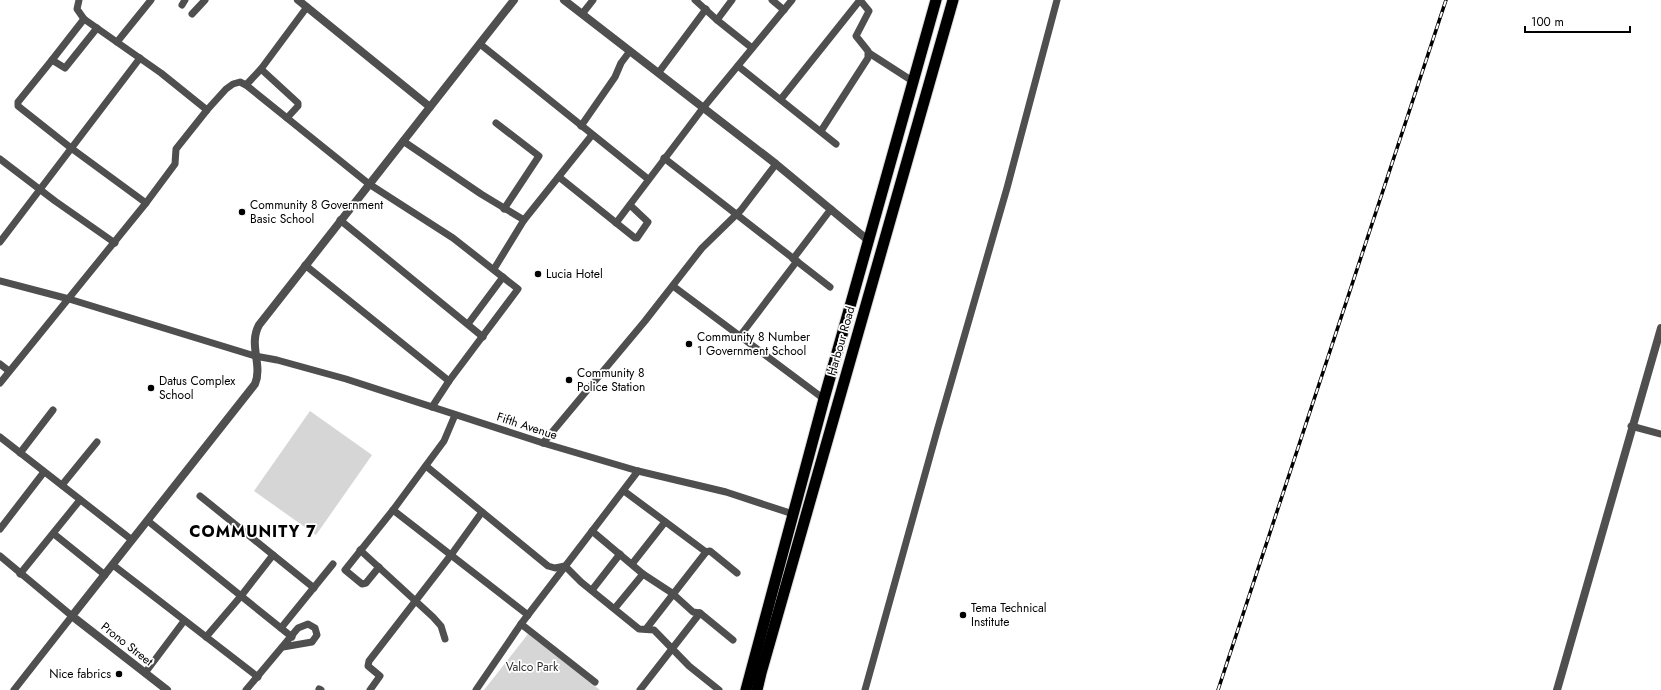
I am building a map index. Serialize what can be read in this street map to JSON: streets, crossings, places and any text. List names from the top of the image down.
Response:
{
  "streets": {
    "highway": ["Harbour Road"],
    "street": ["Fifth Avenue", "Prono Street"]
  },
  "crossings": [
    ["Harbour Road", "Fifth Avenue"]
  ],
  "districts": ["COMMUNITY 7"],
  "parks": ["Valco Park"],
  "places": [
    "Community 8 Government Basic School",
    "Lucia Hotel",
    "Community 8 Number 1 Government School",
    "Community 8 Police Station",
    "Datus Complex School",
    "Tema Technical Institute",
    "Nice fabrics"
  ],
  "scale_bar": "100 m"
}
